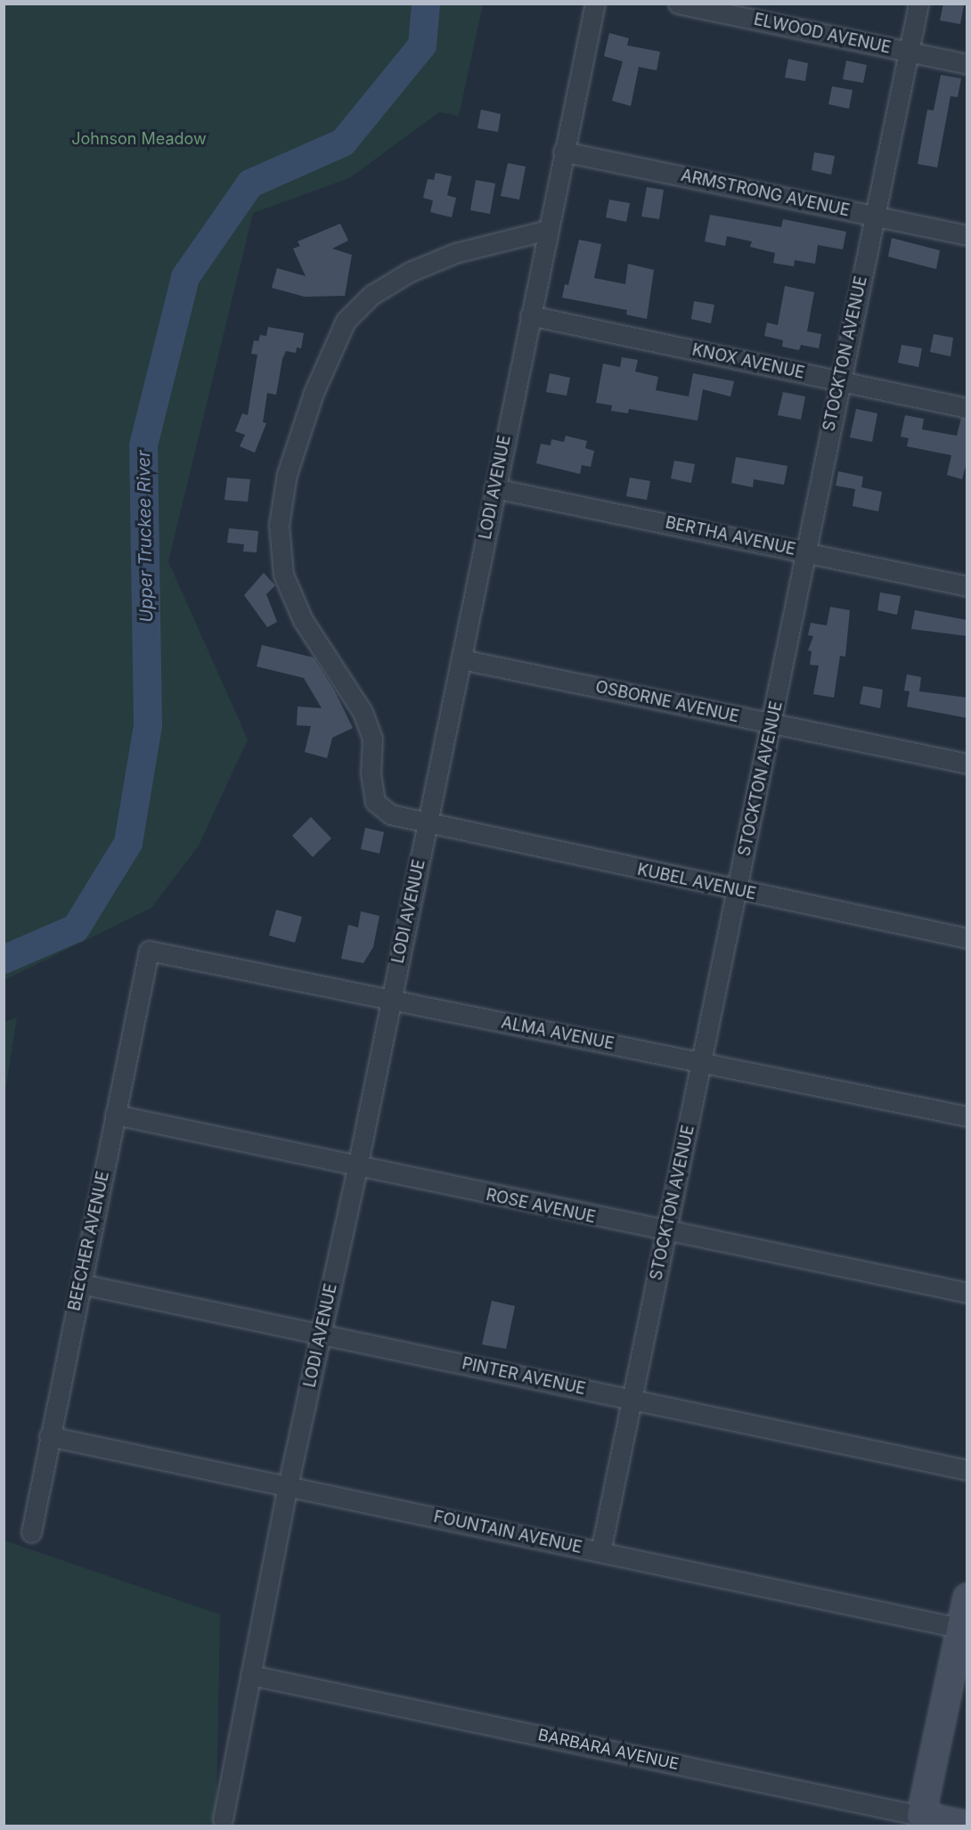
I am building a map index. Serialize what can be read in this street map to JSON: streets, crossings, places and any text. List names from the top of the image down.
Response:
{
  "streets": {
    "street": [
      "ELWOOD AVENUE",
      "ARMSTRONG AVENUE",
      "STOCKTON AVENUE",
      "KNOX AVENUE",
      "LODI AVENUE",
      "BERTHA AVENUE",
      "OSBORNE AVENUE",
      "KUBEL AVENUE",
      "ALMA AVENUE",
      "ROSE AVENUE",
      "BEECHER AVENUE",
      "PINTER AVENUE",
      "FOUNTAIN AVENUE",
      "BARBARA AVENUE"
    ]
  },
  "crossings": [
    ["ELWOOD AVENUE", "STOCKTON AVENUE"],
    ["ARMSTRONG AVENUE", "STOCKTON AVENUE"],
    ["ARMSTRONG AVENUE", "LODI AVENUE"],
    ["STOCKTON AVENUE", "KNOX AVENUE"],
    ["STOCKTON AVENUE", "BERTHA AVENUE"],
    ["STOCKTON AVENUE", "OSBORNE AVENUE"],
    ["STOCKTON AVENUE", "KUBEL AVENUE"],
    ["STOCKTON AVENUE", "ALMA AVENUE"],
    ["STOCKTON AVENUE", "ROSE AVENUE"],
    ["STOCKTON AVENUE", "PINTER AVENUE"],
    ["STOCKTON AVENUE", "FOUNTAIN AVENUE"],
    ["KNOX AVENUE", "LODI AVENUE"],
    ["LODI AVENUE", "BERTHA AVENUE"],
    ["LODI AVENUE", "OSBORNE AVENUE"],
    ["LODI AVENUE", "KUBEL AVENUE"],
    ["LODI AVENUE", "ALMA AVENUE"],
    ["LODI AVENUE", "ROSE AVENUE"],
    ["LODI AVENUE", "PINTER AVENUE"],
    ["LODI AVENUE", "FOUNTAIN AVENUE"],
    ["LODI AVENUE", "BARBARA AVENUE"],
    ["ALMA AVENUE", "BEECHER AVENUE"],
    ["ROSE AVENUE", "BEECHER AVENUE"],
    ["BEECHER AVENUE", "PINTER AVENUE"],
    ["BEECHER AVENUE", "FOUNTAIN AVENUE"]
  ],
  "water": ["Upper Truckee River"],
  "parks": ["Johnson Meadow"]
}
